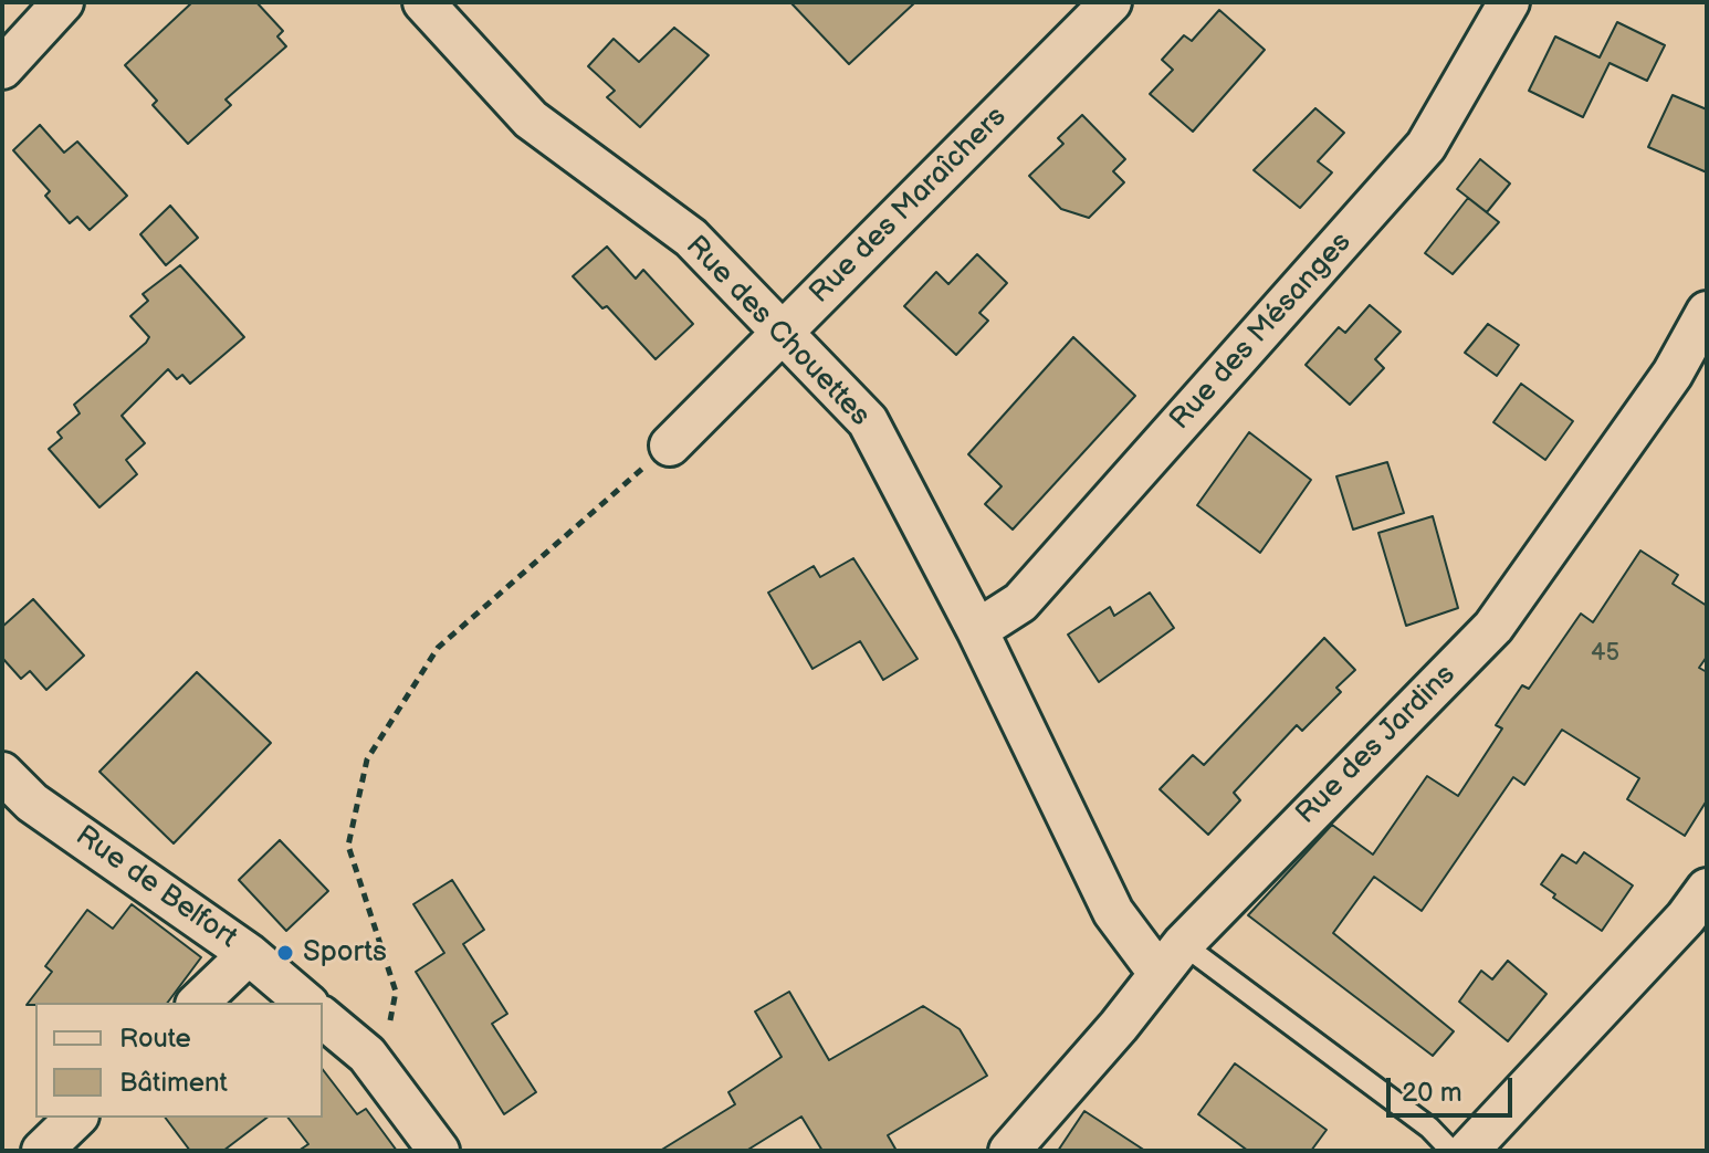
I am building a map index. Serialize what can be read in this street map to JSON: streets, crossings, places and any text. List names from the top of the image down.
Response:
{
  "streets": {
    "street": [
      "Rue des Maraîchers",
      "Rue des Chouettes",
      "Rue des Mésanges",
      "Rue des Jardins",
      "Rue de Belfort"
    ]
  },
  "crossings": [
    ["Rue des Maraîchers", "Rue des Chouettes"],
    ["Rue des Chouettes", "Rue des Mésanges"],
    ["Rue des Chouettes", "Rue des Jardins"]
  ],
  "places": ["Sports"],
  "house_numbers": ["45"],
  "legend": ["Route", "Bâtiment"],
  "scale_bar": "20 m"
}
